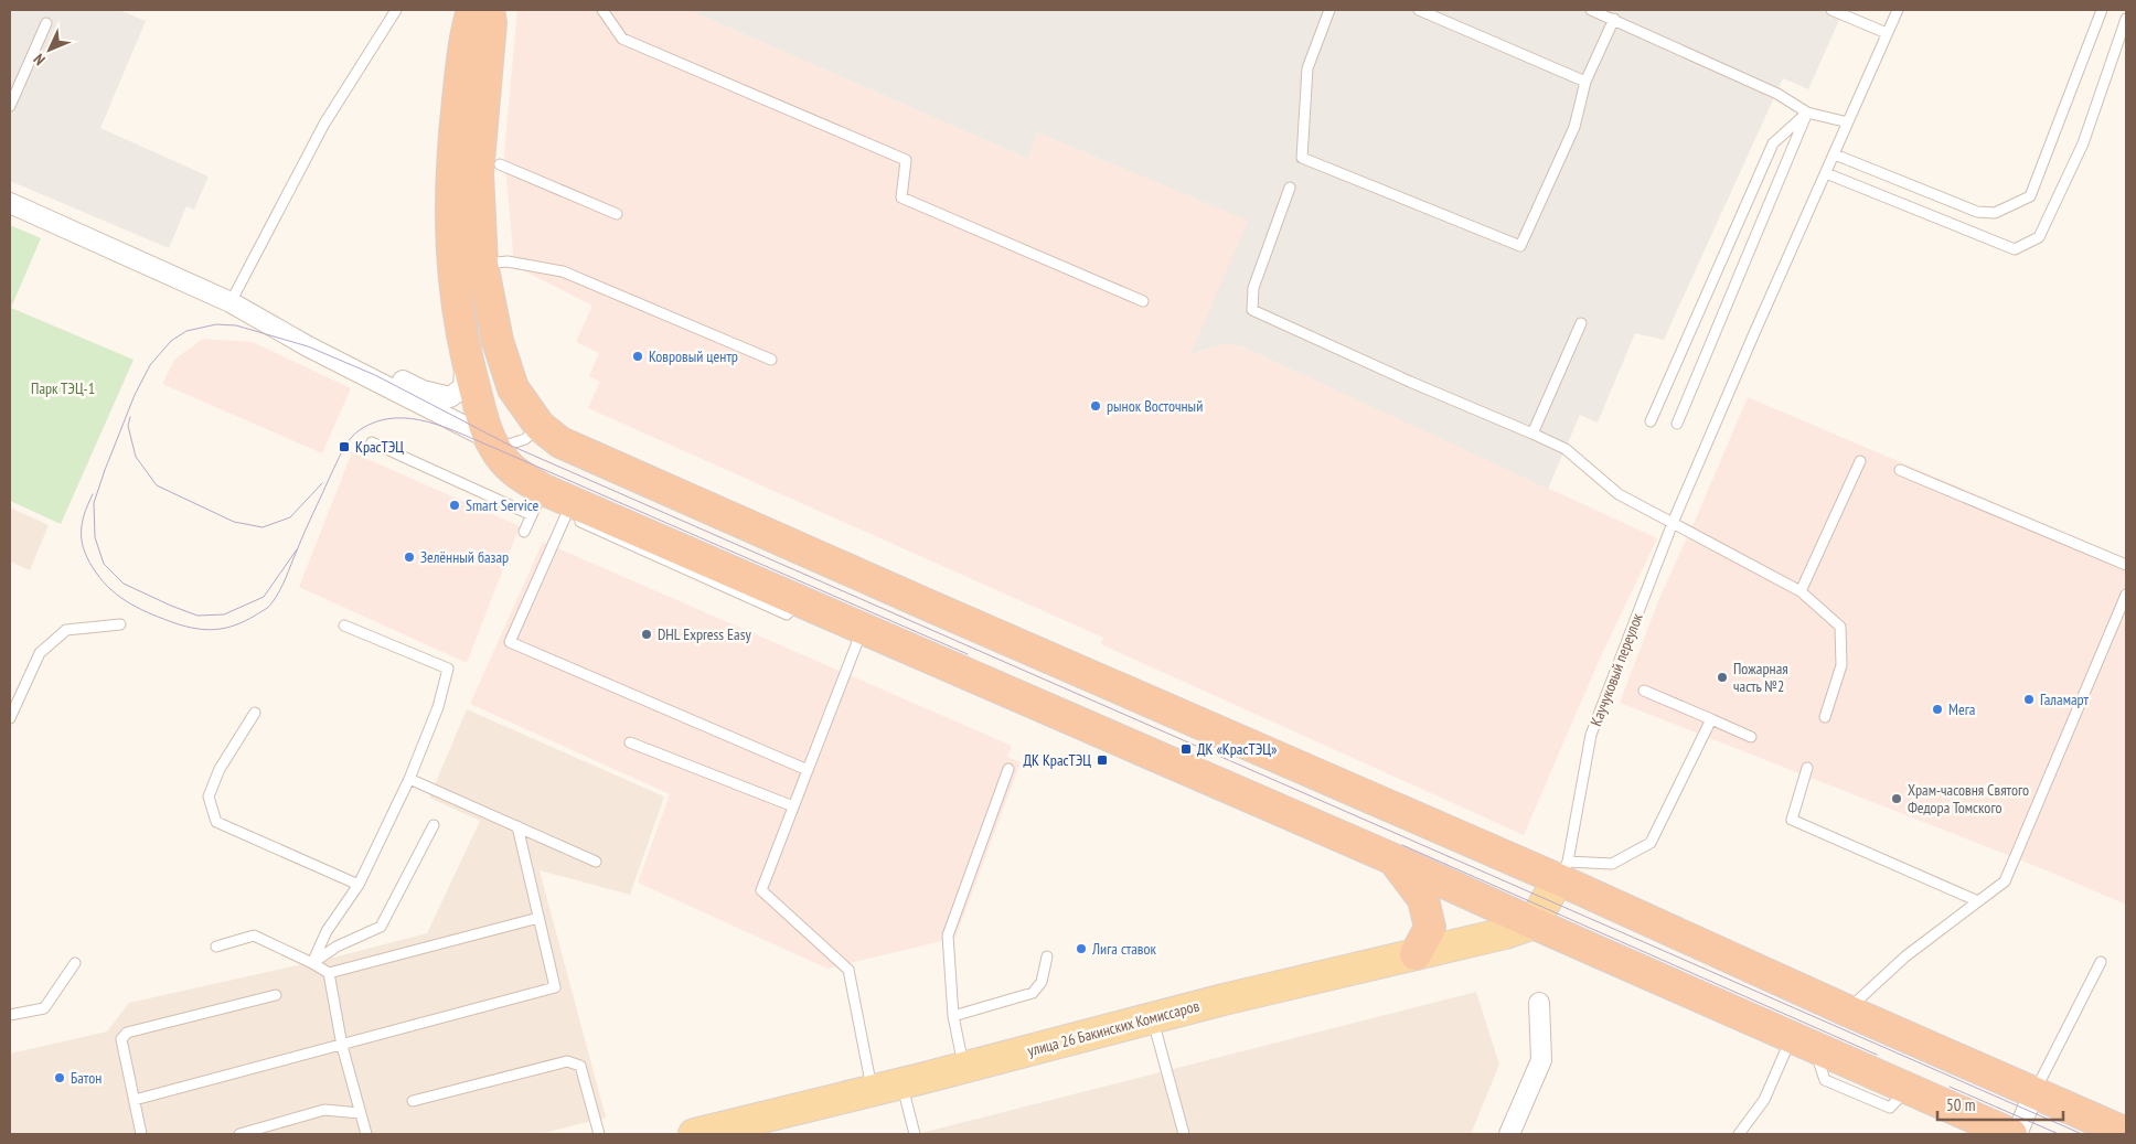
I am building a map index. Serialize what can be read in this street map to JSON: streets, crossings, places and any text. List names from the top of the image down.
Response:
{
  "streets": {
    "main road": ["улица 26 Бакинских Комиссаров"],
    "lane": ["Каучуковый переулок"]
  },
  "parks": ["Парк ТЭЦ-1"],
  "places": {
    "other": [
      "Ковровый центр",
      "рынок Восточный",
      "Smart Service",
      "Зелённый базар",
      "DHL Express Easy",
      "Пожарная часть №2",
      "Галамарт",
      "Мега",
      "Храм-часовня Святого Федора Томского",
      "Лига ставок",
      "Батон"
    ],
    "transit": ["КрасТЭЦ", "ДК «КрасТЭЦ»", "ДК КрасТЭЦ"]
  },
  "scale_bar": "50 m",
  "north": "bottom left"
}
